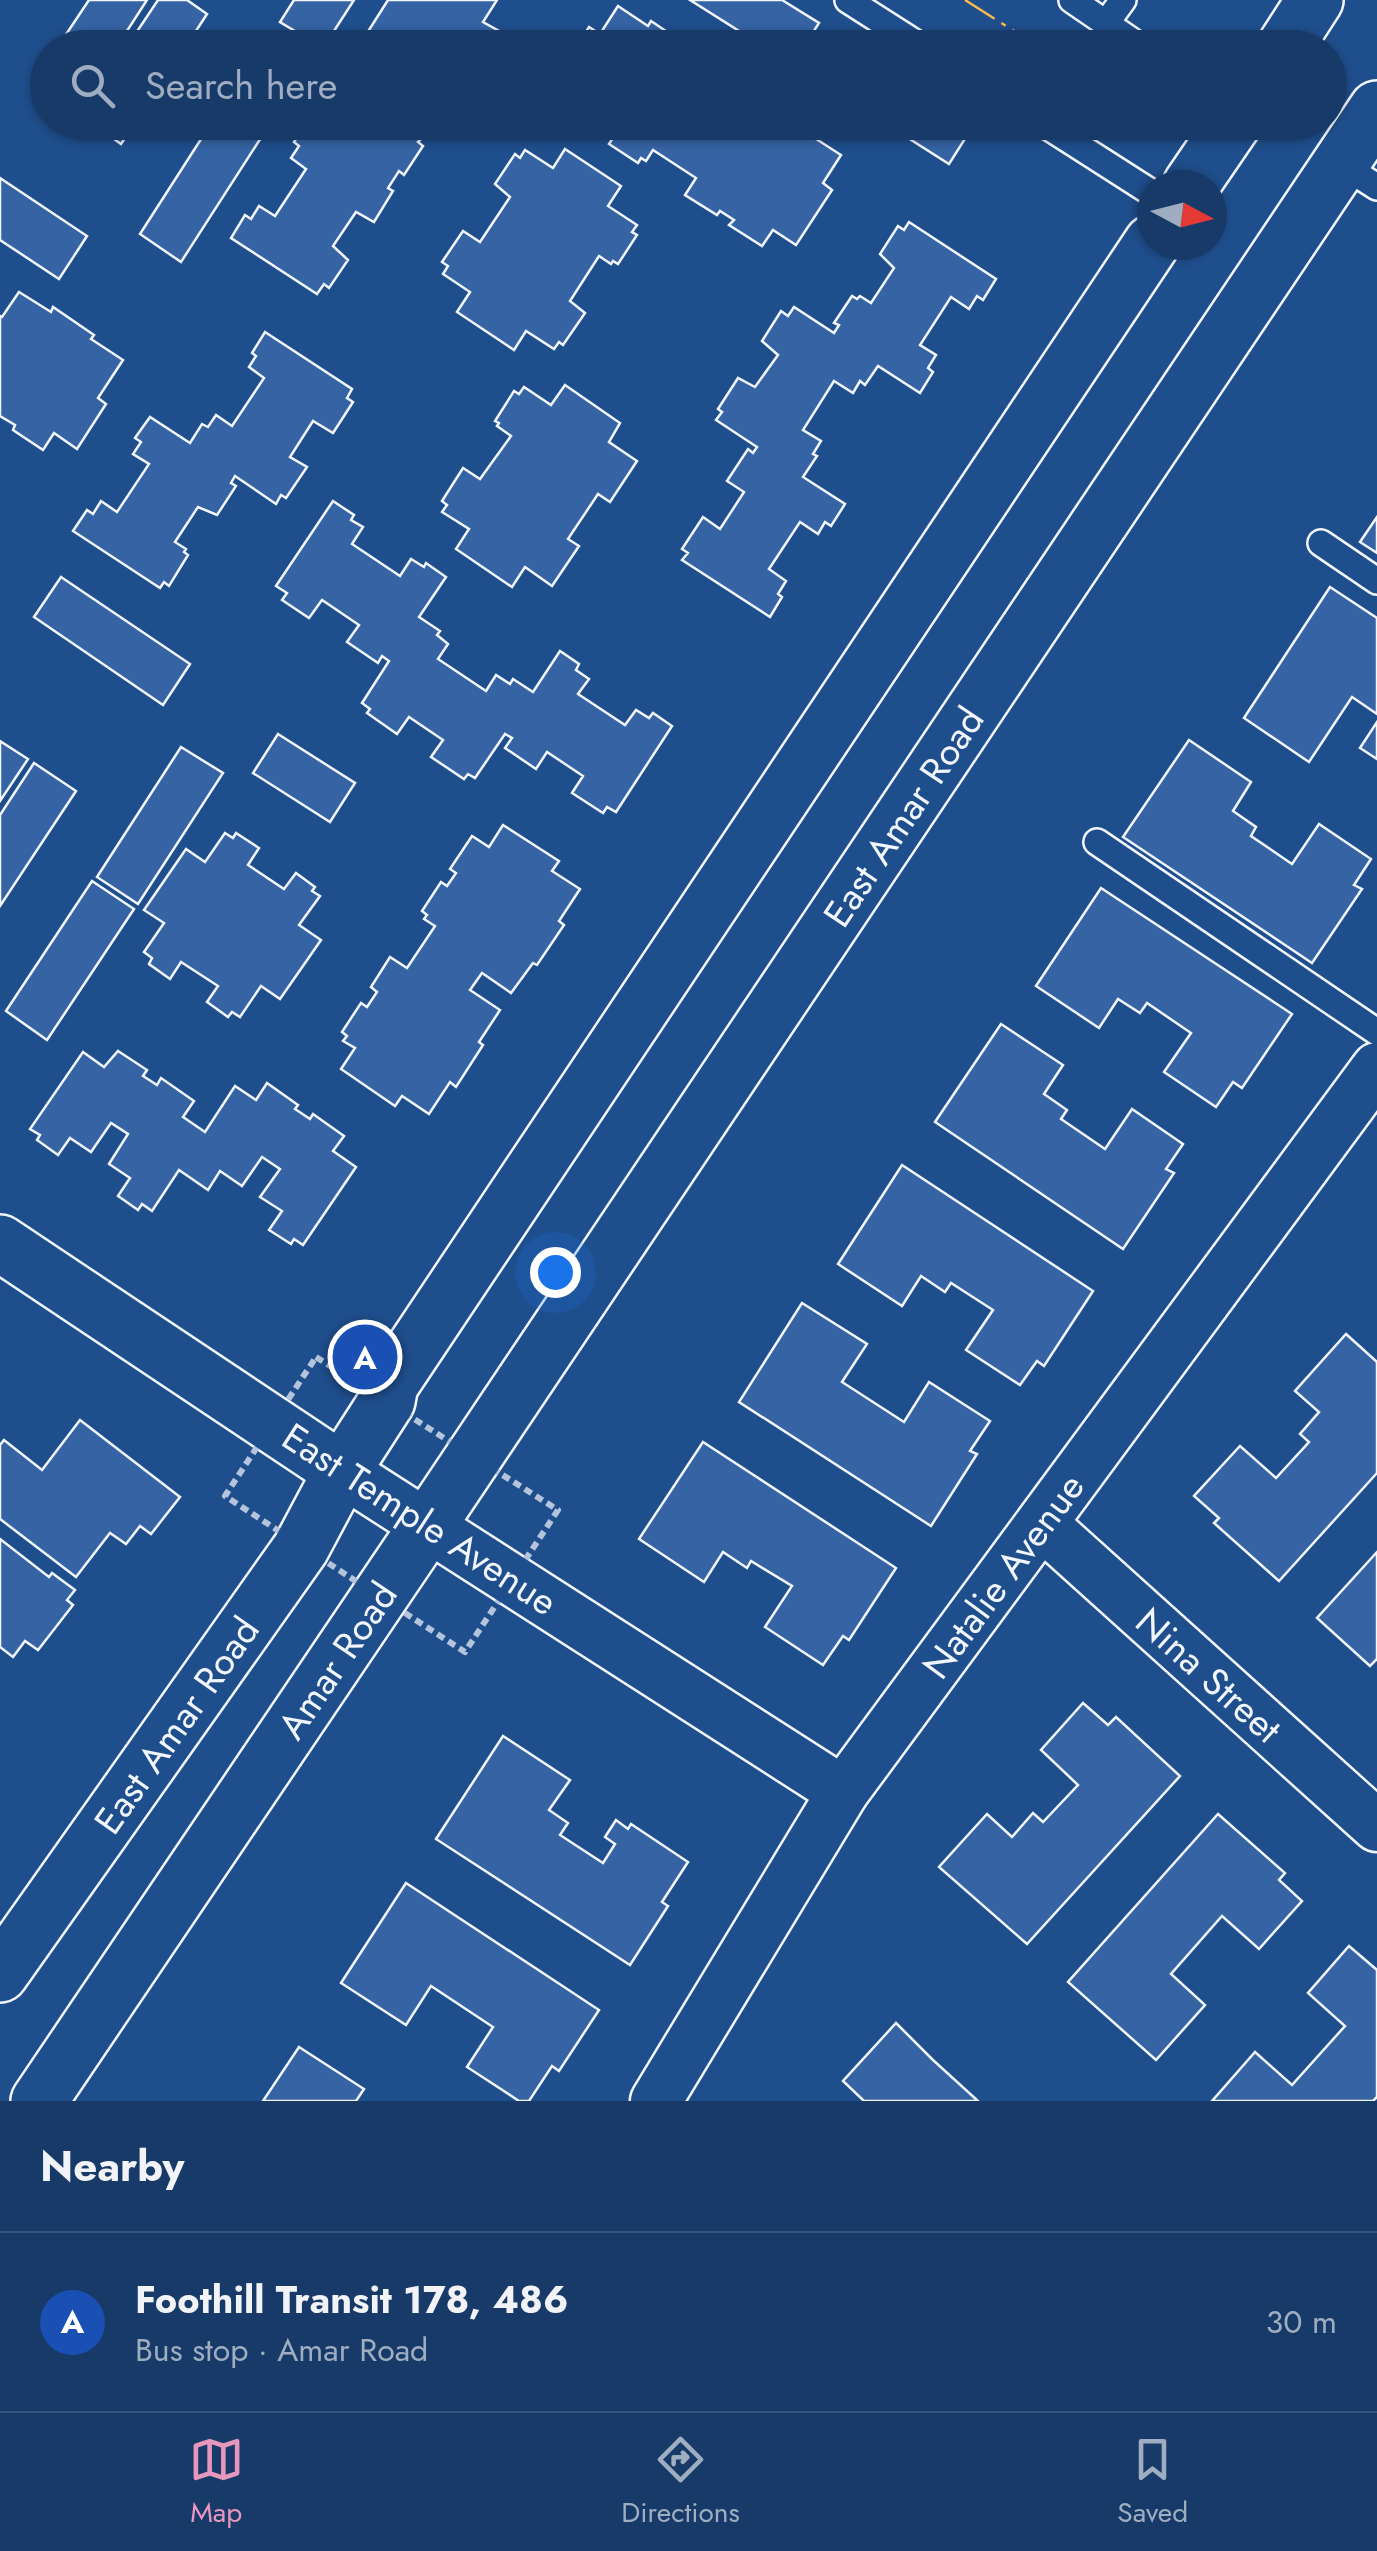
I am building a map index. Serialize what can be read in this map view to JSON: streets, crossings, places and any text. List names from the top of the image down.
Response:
{
  "streets": {
    "main road": ["East Amar Road", "East Temple Avenue", "Amar Road"],
    "street": ["Natalie Avenue", "Nina Street"]
  },
  "crossings": [
    ["East Amar Road", "East Temple Avenue"],
    ["East Amar Road", "Amar Road"],
    ["East Temple Avenue", "Natalie Avenue"],
    ["East Temple Avenue", "Amar Road"],
    ["Natalie Avenue", "Nina Street"]
  ],
  "north": "right",
  "page": {
    "search": "Search here",
    "pins": "A",
    "heading": "Nearby",
    "list": [
      {
        "mark": "A",
        "name": "Foothill Transit 178, 486",
        "note": "Bus stop · Amar Road",
        "value": "30 m"
      }
    ],
    "nav": ["Map", "Directions", "Saved"]
  }
}
